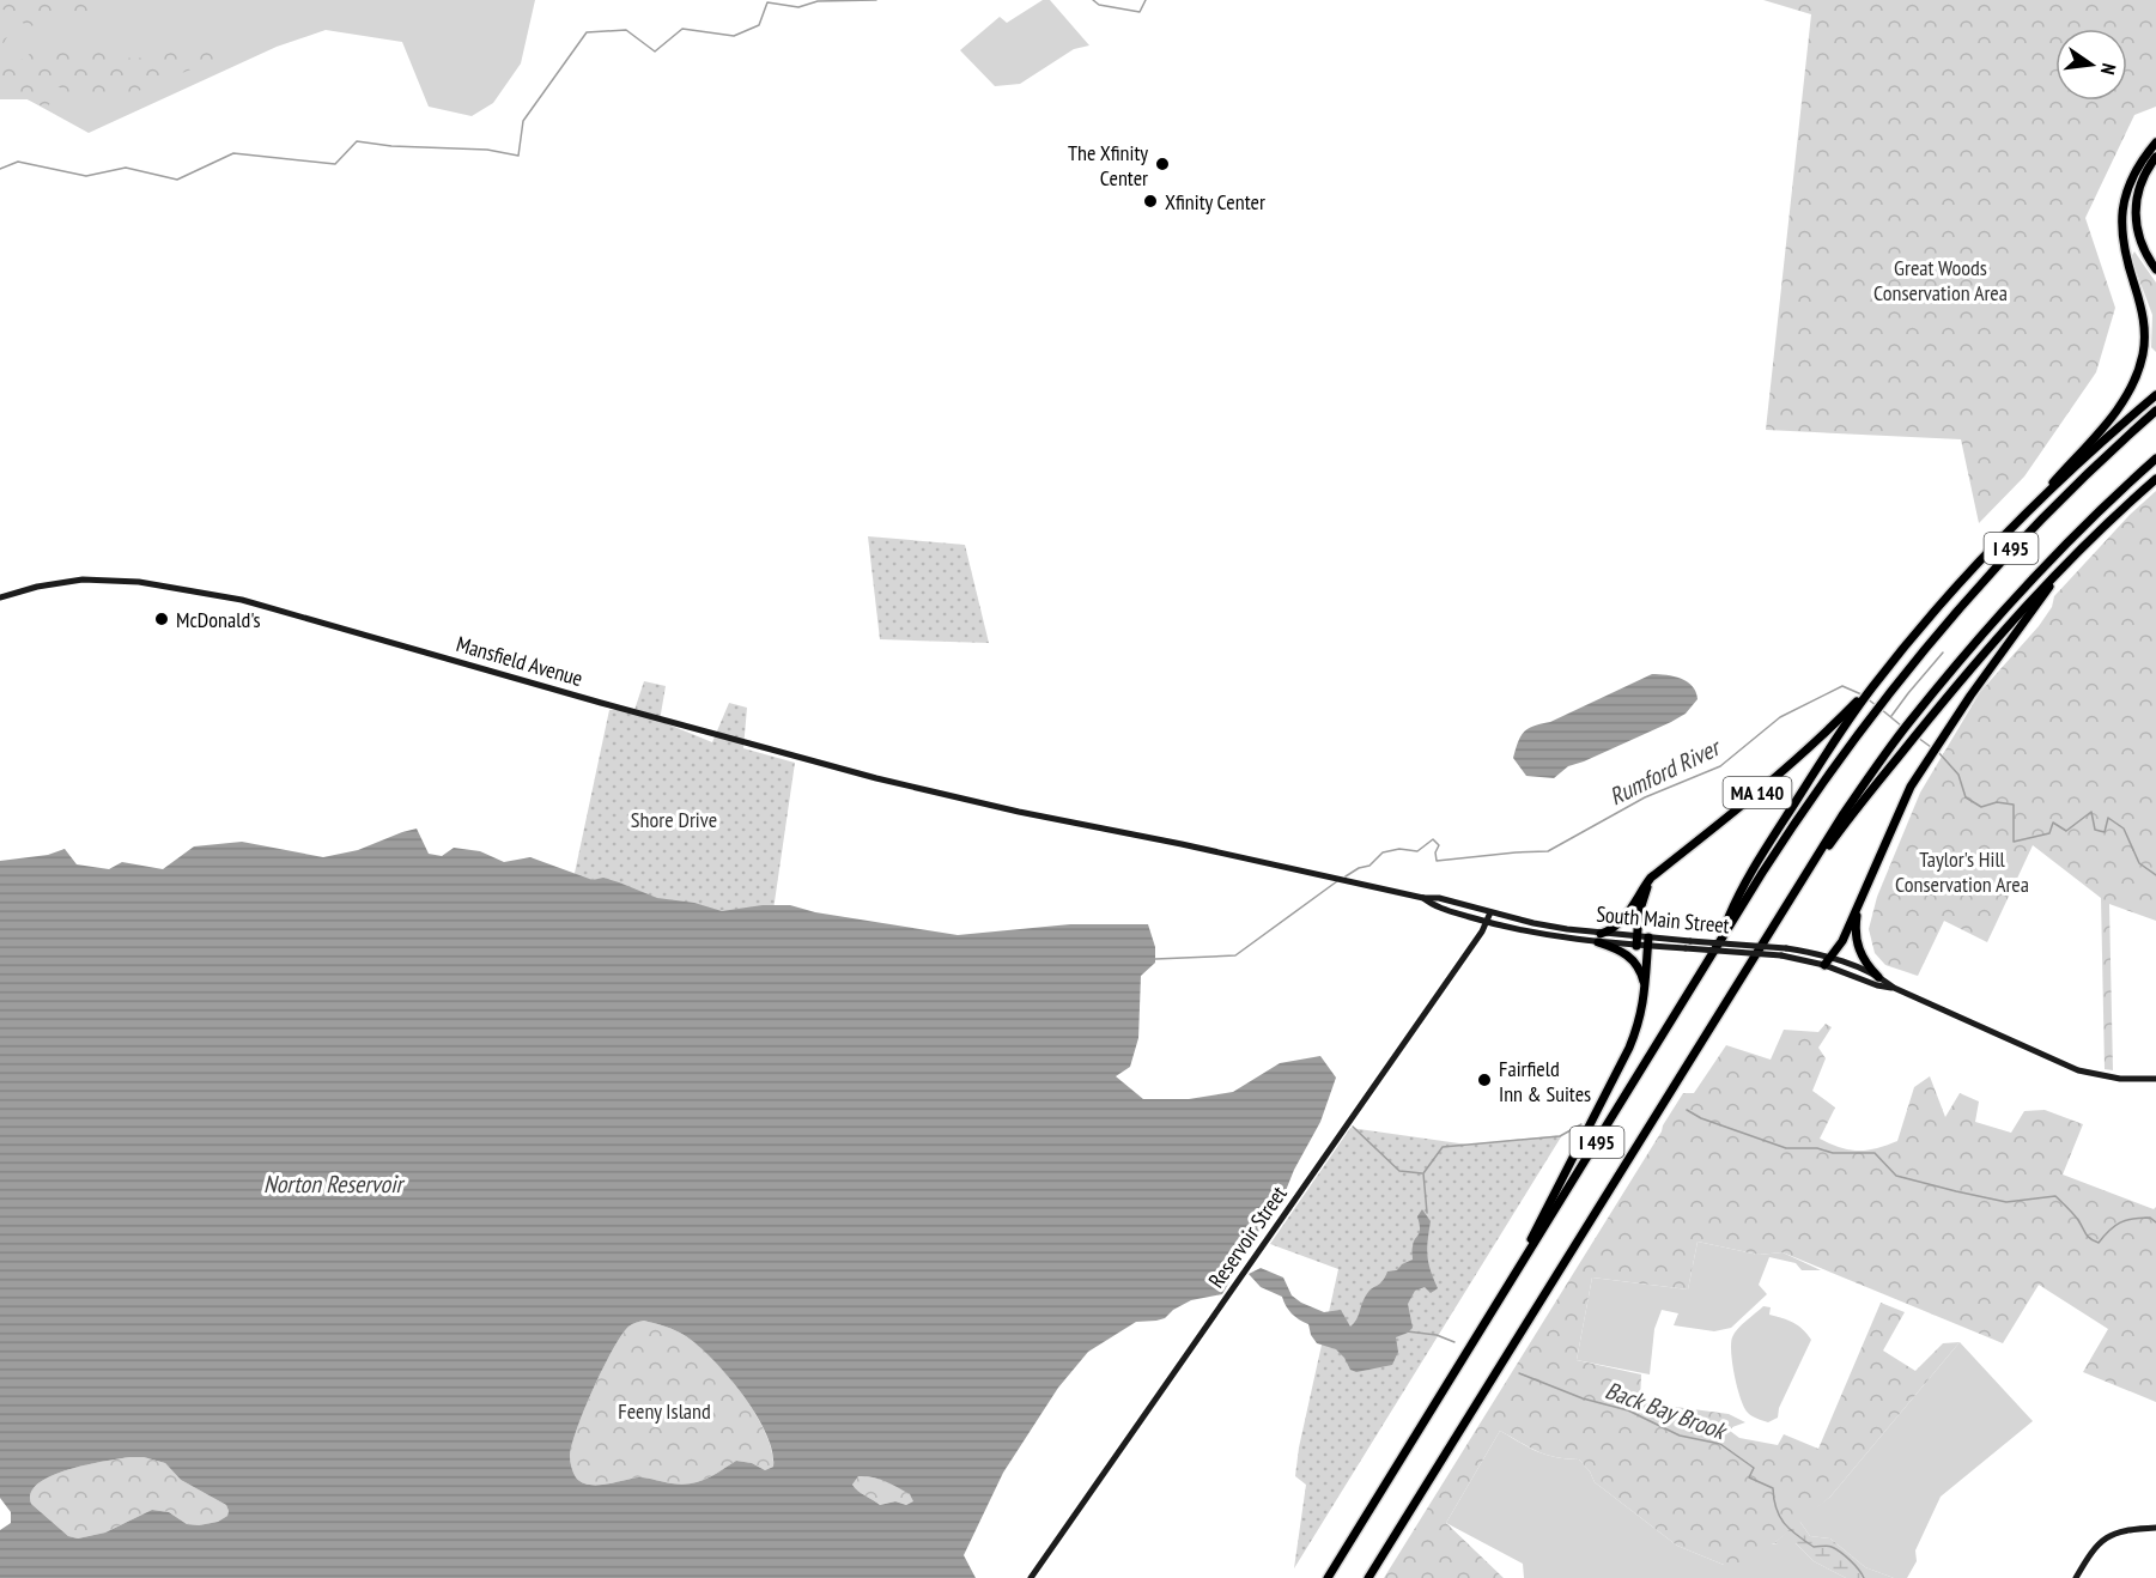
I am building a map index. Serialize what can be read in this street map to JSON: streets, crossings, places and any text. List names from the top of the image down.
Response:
{
  "streets": {
    "highway": ["I 495", "MA 140"],
    "main road": ["Mansfield Avenue", "South Main Street", "Reservoir Street"]
  },
  "crossings": [
    ["Mansfield Avenue", "South Main Street"],
    ["MA 140", "South Main Street"],
    ["South Main Street", "Reservoir Street"]
  ],
  "water": ["Rumford River", "Norton Reservoir", "Back Bay Brook"],
  "parks": [
    "Great Woods Conservation Area",
    "Shore Drive",
    "Taylor's Hill Conservation Area",
    "Feeny Island"
  ],
  "places": [
    "The Xfinity Center",
    "Xfinity Center",
    "McDonald's",
    "Fairfield Inn & Suites"
  ],
  "north": "right"
}
